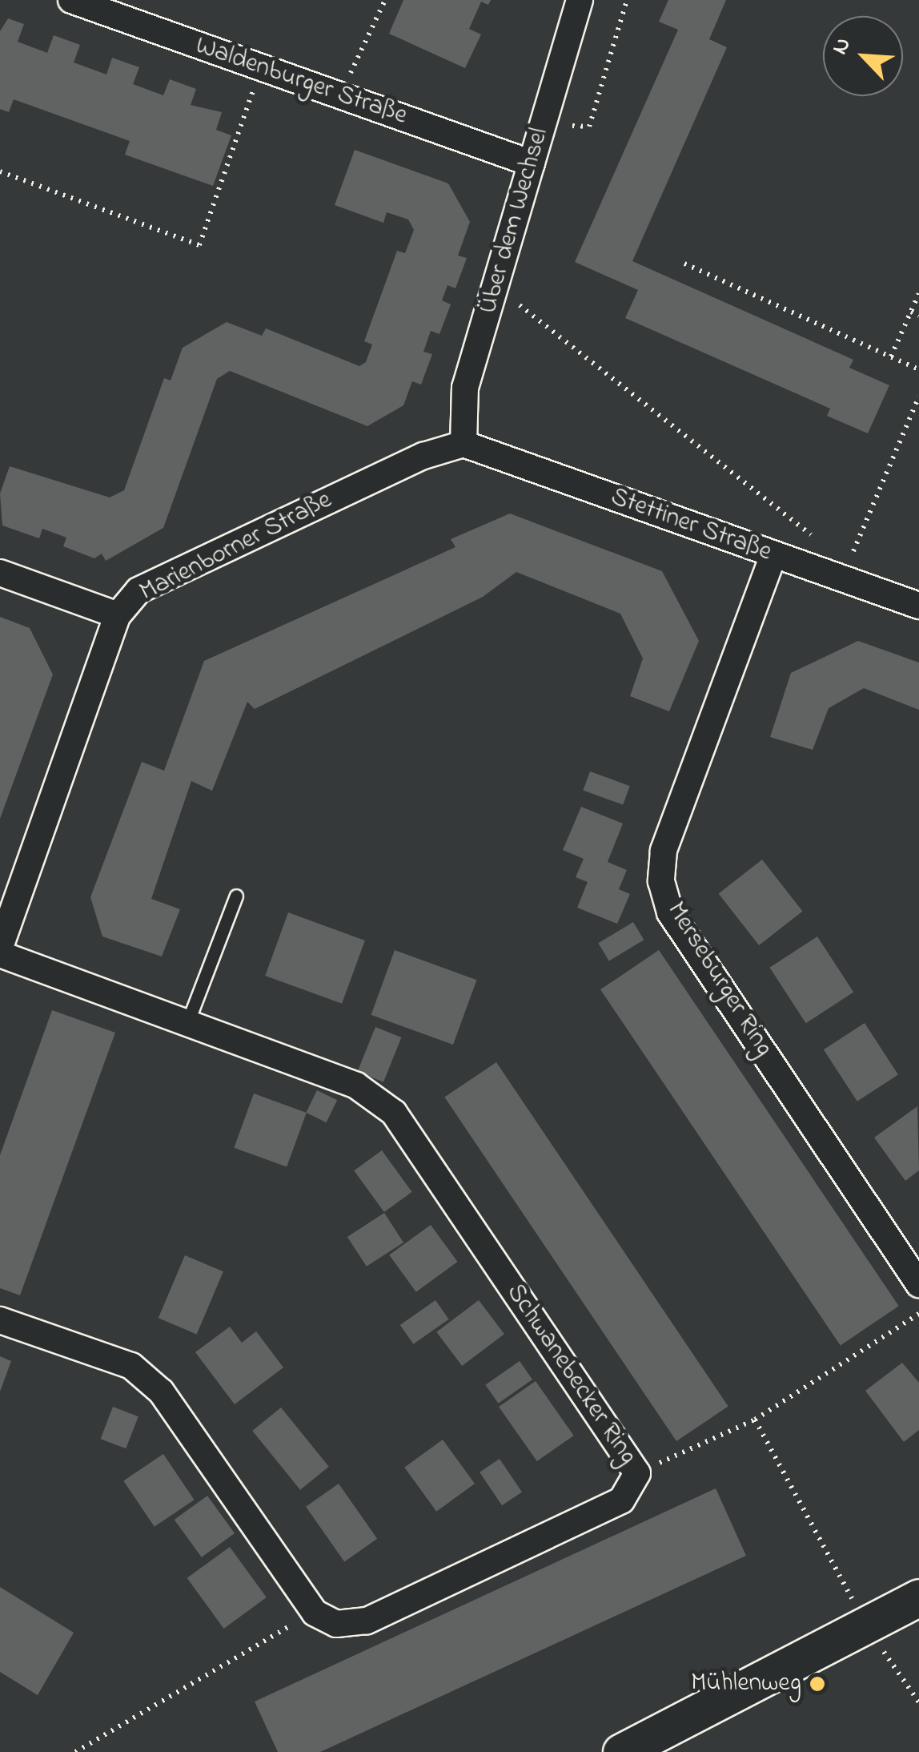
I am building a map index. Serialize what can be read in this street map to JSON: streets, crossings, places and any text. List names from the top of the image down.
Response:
{
  "streets": {
    "street": [
      "Waldenburger Straße",
      "Über dem Wechsel",
      "Stettiner Straße",
      "Marienborner Straße",
      "Merseburger Ring",
      "Schwanebecker Ring"
    ]
  },
  "crossings": [
    ["Waldenburger Straße", "Über dem Wechsel"],
    ["Über dem Wechsel", "Stettiner Straße"],
    ["Über dem Wechsel", "Marienborner Straße"],
    ["Stettiner Straße", "Marienborner Straße"],
    ["Stettiner Straße", "Merseburger Ring"]
  ],
  "places": ["Mühlenweg"],
  "north": "top left"
}
